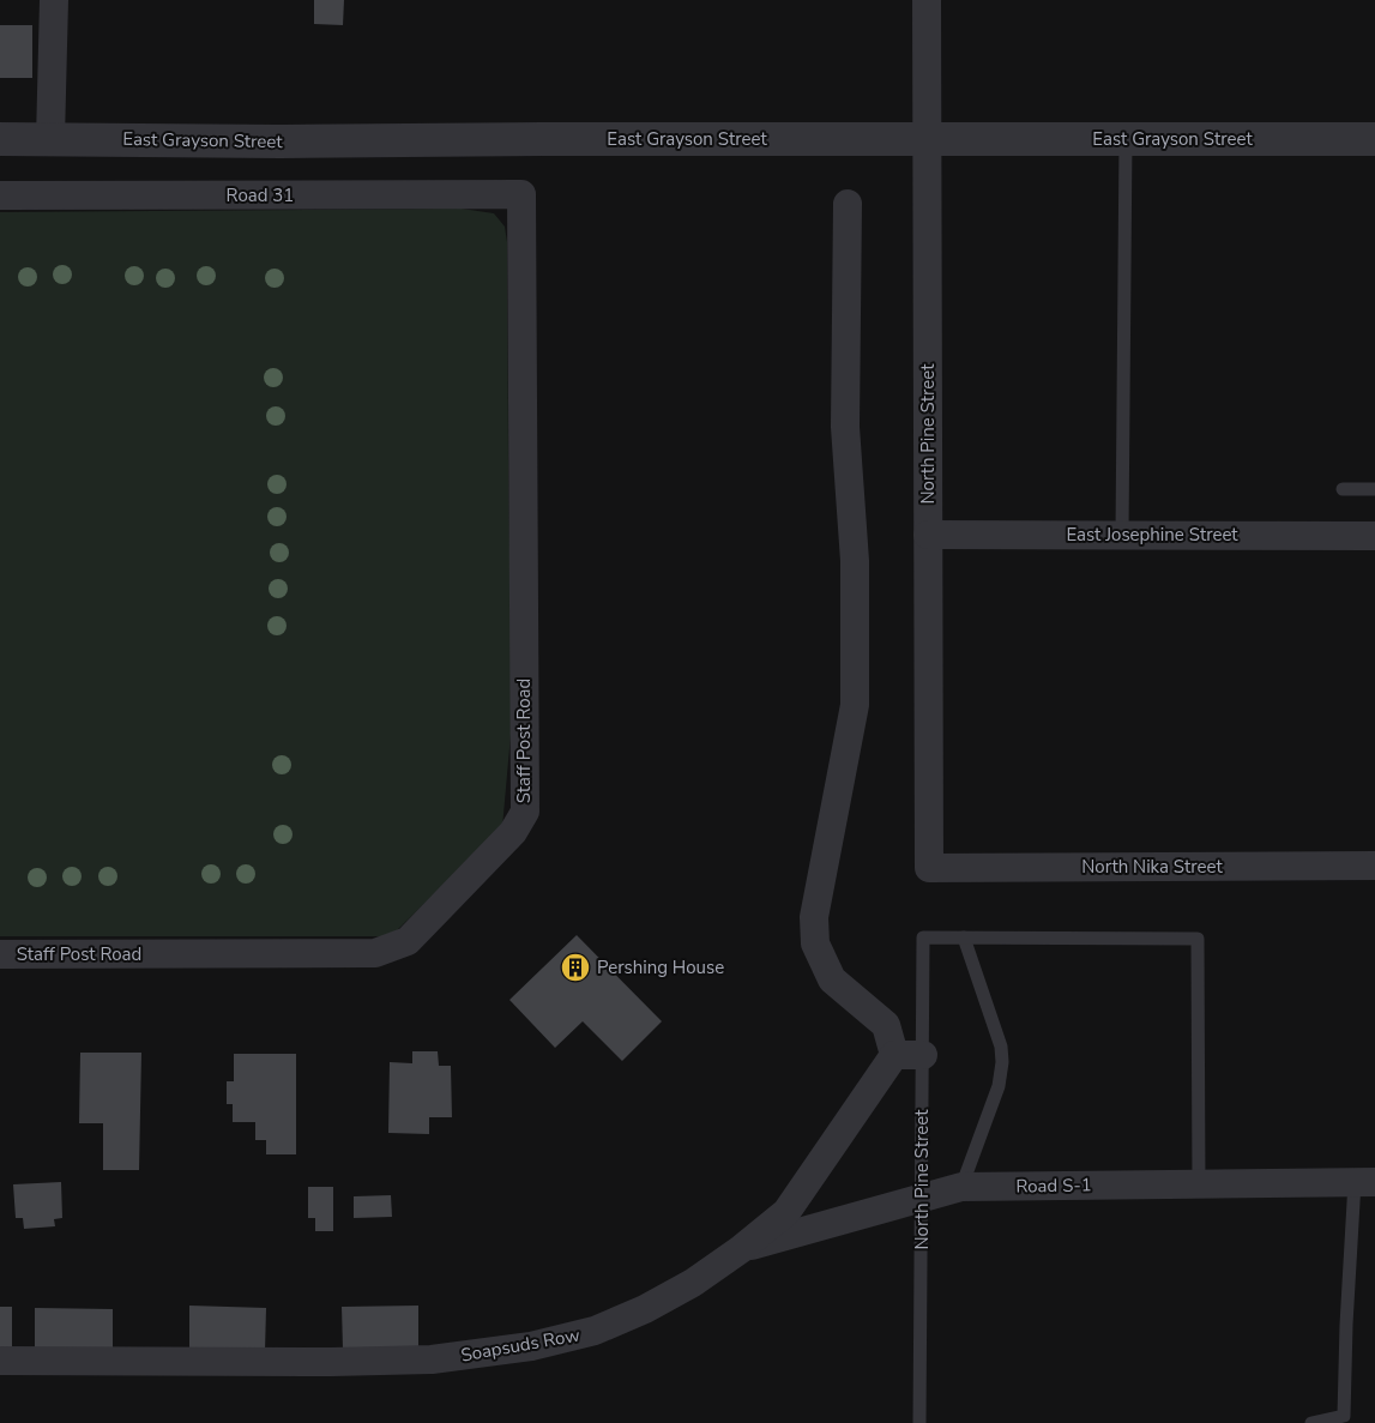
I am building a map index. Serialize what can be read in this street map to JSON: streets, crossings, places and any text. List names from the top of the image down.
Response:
{
  "streets": {
    "street": [
      "East Grayson Street",
      "Road 31",
      "North Pine Street",
      "East Josephine Street",
      "Staff Post Road",
      "North Nika Street",
      "Road S-1",
      "Soapsuds Row"
    ]
  },
  "crossings": [
    ["East Grayson Street", "North Pine Street"],
    ["Road 31", "Staff Post Road"],
    ["North Pine Street", "East Josephine Street"],
    ["North Pine Street", "North Nika Street"],
    ["North Pine Street", "Road S-1"],
    ["Road S-1", "Soapsuds Row"]
  ],
  "places": {
    "building": ["Pershing House"]
  }
}
